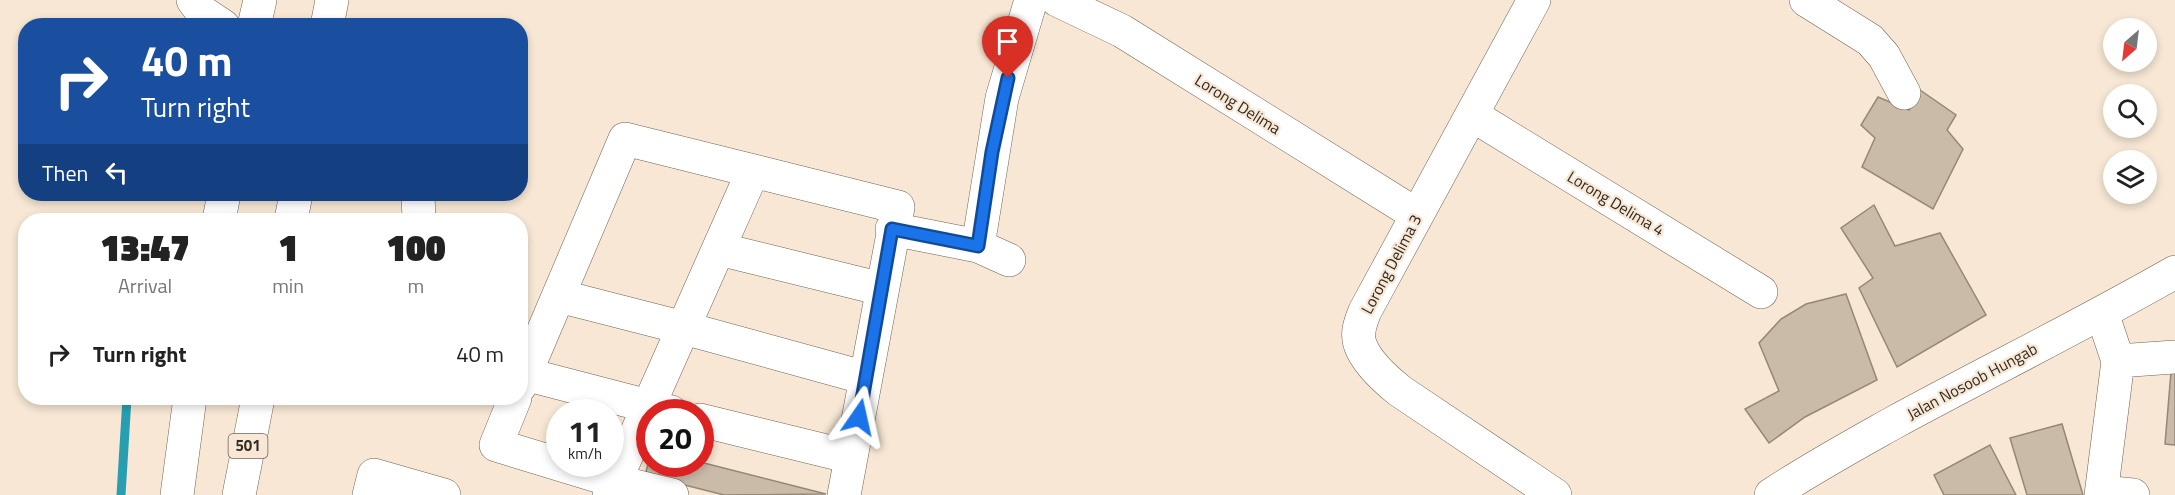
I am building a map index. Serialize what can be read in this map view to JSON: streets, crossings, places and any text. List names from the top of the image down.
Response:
{
  "streets": {
    "street": [
      "Lorong Delima",
      "Lorong Delima 4",
      "Lorong Delima 3",
      "Jalan Nosoob Hungab",
      "501"
    ]
  },
  "crossings": [
    ["Lorong Delima", "Lorong Delima 3"],
    ["Lorong Delima 4", "Lorong Delima 3"]
  ],
  "north": "bottom left",
  "page": {
    "turn": ["40 m", "Turn right"],
    "then": "Then",
    "eta": [
      "13:47",
      "Arrival",
      "1",
      "min",
      "100",
      "m"
    ],
    "list": [
      {
        "name": "Turn right",
        "value": "40 m"
      }
    ],
    "speed": "11 km/h",
    "limit": "20"
  }
}
